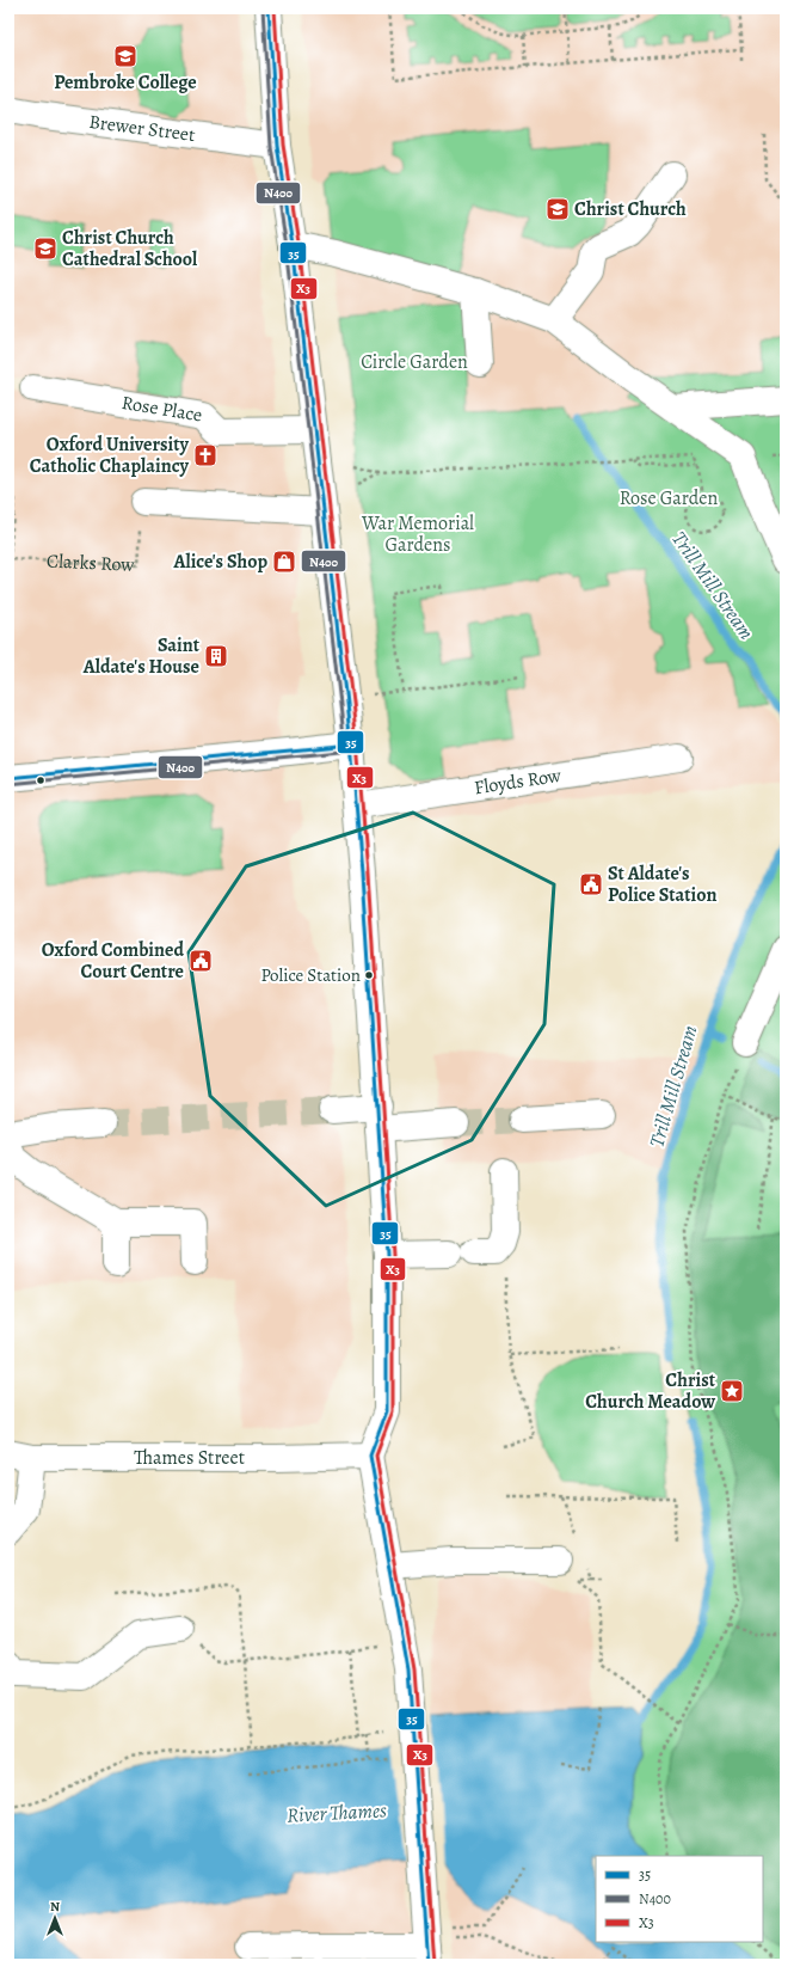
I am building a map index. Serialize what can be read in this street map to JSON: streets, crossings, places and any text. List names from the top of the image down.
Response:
{
  "streets": {
    "street": [
      "Brewer Street",
      "Rose Place",
      "Floyds Row",
      "Thames Street"
    ],
    "path": ["Clarks Row"]
  },
  "water": ["Trill Mill Stream", "River Thames"],
  "parks": ["Circle Garden", "Rose Garden", "War Memorial Gardens"],
  "places": {
    "school or university": ["Pembroke College", "Christ Church", "Christ Church Cathedral School"],
    "church": ["Oxford University Catholic Chaplaincy"],
    "shop": ["Alice's Shop"],
    "building": ["Saint Aldate's House"],
    "public building": ["St Aldate's Police Station", "Oxford Combined Court Centre"],
    "other": ["Police Station"],
    "place": ["Christ Church Meadow"]
  },
  "lines": ["transit line 35", "transit line N400", "transit line X3"],
  "legend": ["35", "N400", "X3"],
  "north": "top"
}
